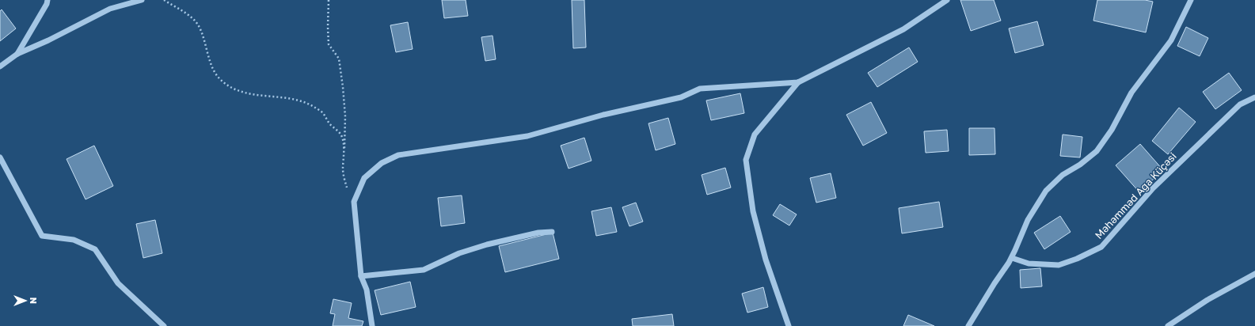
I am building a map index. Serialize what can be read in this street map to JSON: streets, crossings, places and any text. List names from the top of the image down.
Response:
{
  "streets": {
    "street": ["Məhəmməd Ağa Küçəsi"]
  },
  "north": "right"
}
